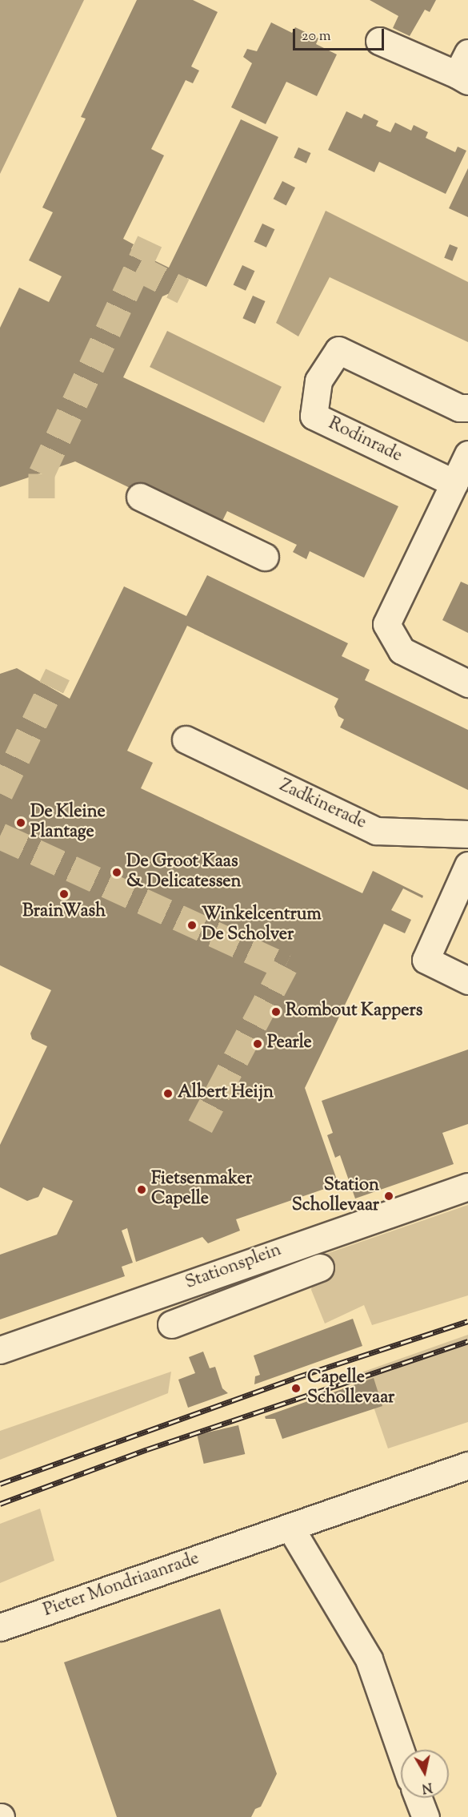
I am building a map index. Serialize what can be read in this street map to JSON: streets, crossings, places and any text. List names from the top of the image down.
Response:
{
  "streets": {
    "street": [
      "Rodinrade",
      "Zadkinerade",
      "Stationsplein",
      "Pieter Mondriaanrade"
    ]
  },
  "places": [
    "De Kleine Plantage",
    "De Groot Kaas & Delicatessen",
    "BrainWash",
    "Winkelcentrum De Scholver",
    "Rombout Kappers",
    "Pearle",
    "Albert Heijn",
    "Fietsenmaker Capelle",
    "Station Schollevaar",
    "Capelle Schollevaar"
  ],
  "scale_bar": "20 m",
  "north": "bottom"
}
